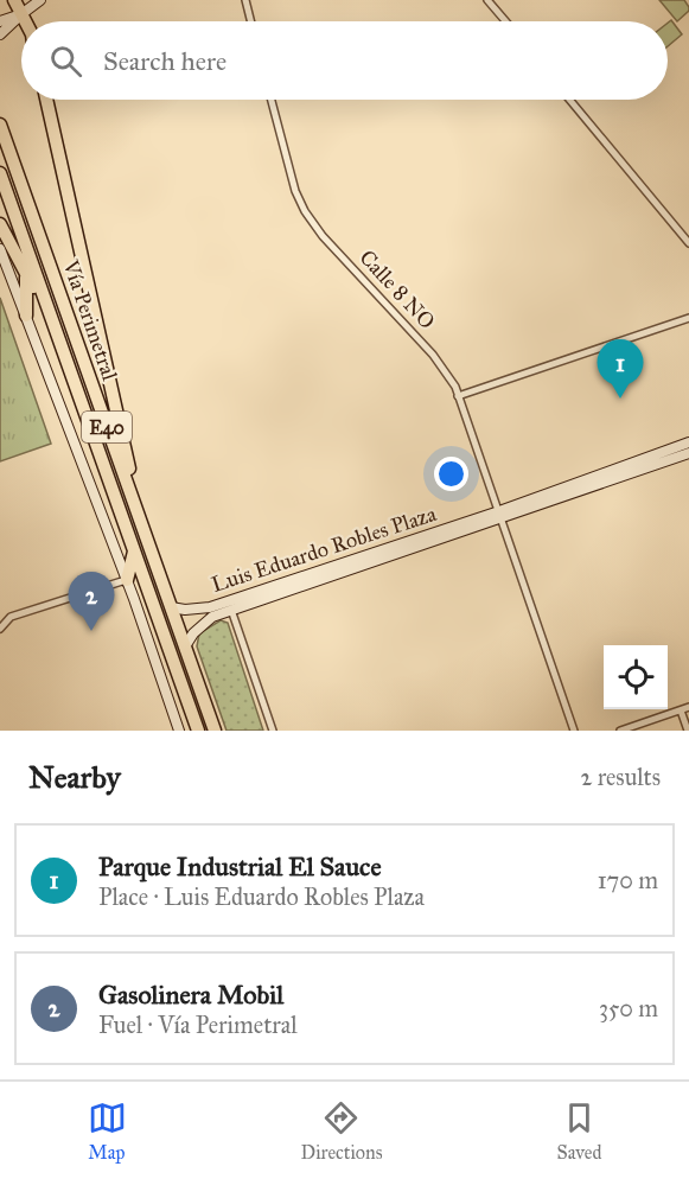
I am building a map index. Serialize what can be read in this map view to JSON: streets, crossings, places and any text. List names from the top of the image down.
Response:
{
  "streets": {
    "highway": ["Vía Perimetral", "E40"],
    "street": ["Calle 8 NO", "Luis Eduardo Robles Plaza"]
  },
  "crossings": [
    ["Calle 8 NO", "Luis Eduardo Robles Plaza"],
    ["Vía Perimetral", "Luis Eduardo Robles Plaza"]
  ],
  "page": {
    "search": "Search here",
    "pins": ["1", "2"],
    "heading": ["Nearby", "2 results"],
    "list": [
      {
        "mark": "1",
        "name": "Parque Industrial El Sauce",
        "note": "Place · Luis Eduardo Robles Plaza",
        "value": "170 m"
      },
      {
        "mark": "2",
        "name": "Gasolinera Mobil",
        "note": "Fuel · Vía Perimetral",
        "value": "350 m"
      }
    ],
    "nav": ["Map", "Directions", "Saved"]
  }
}
